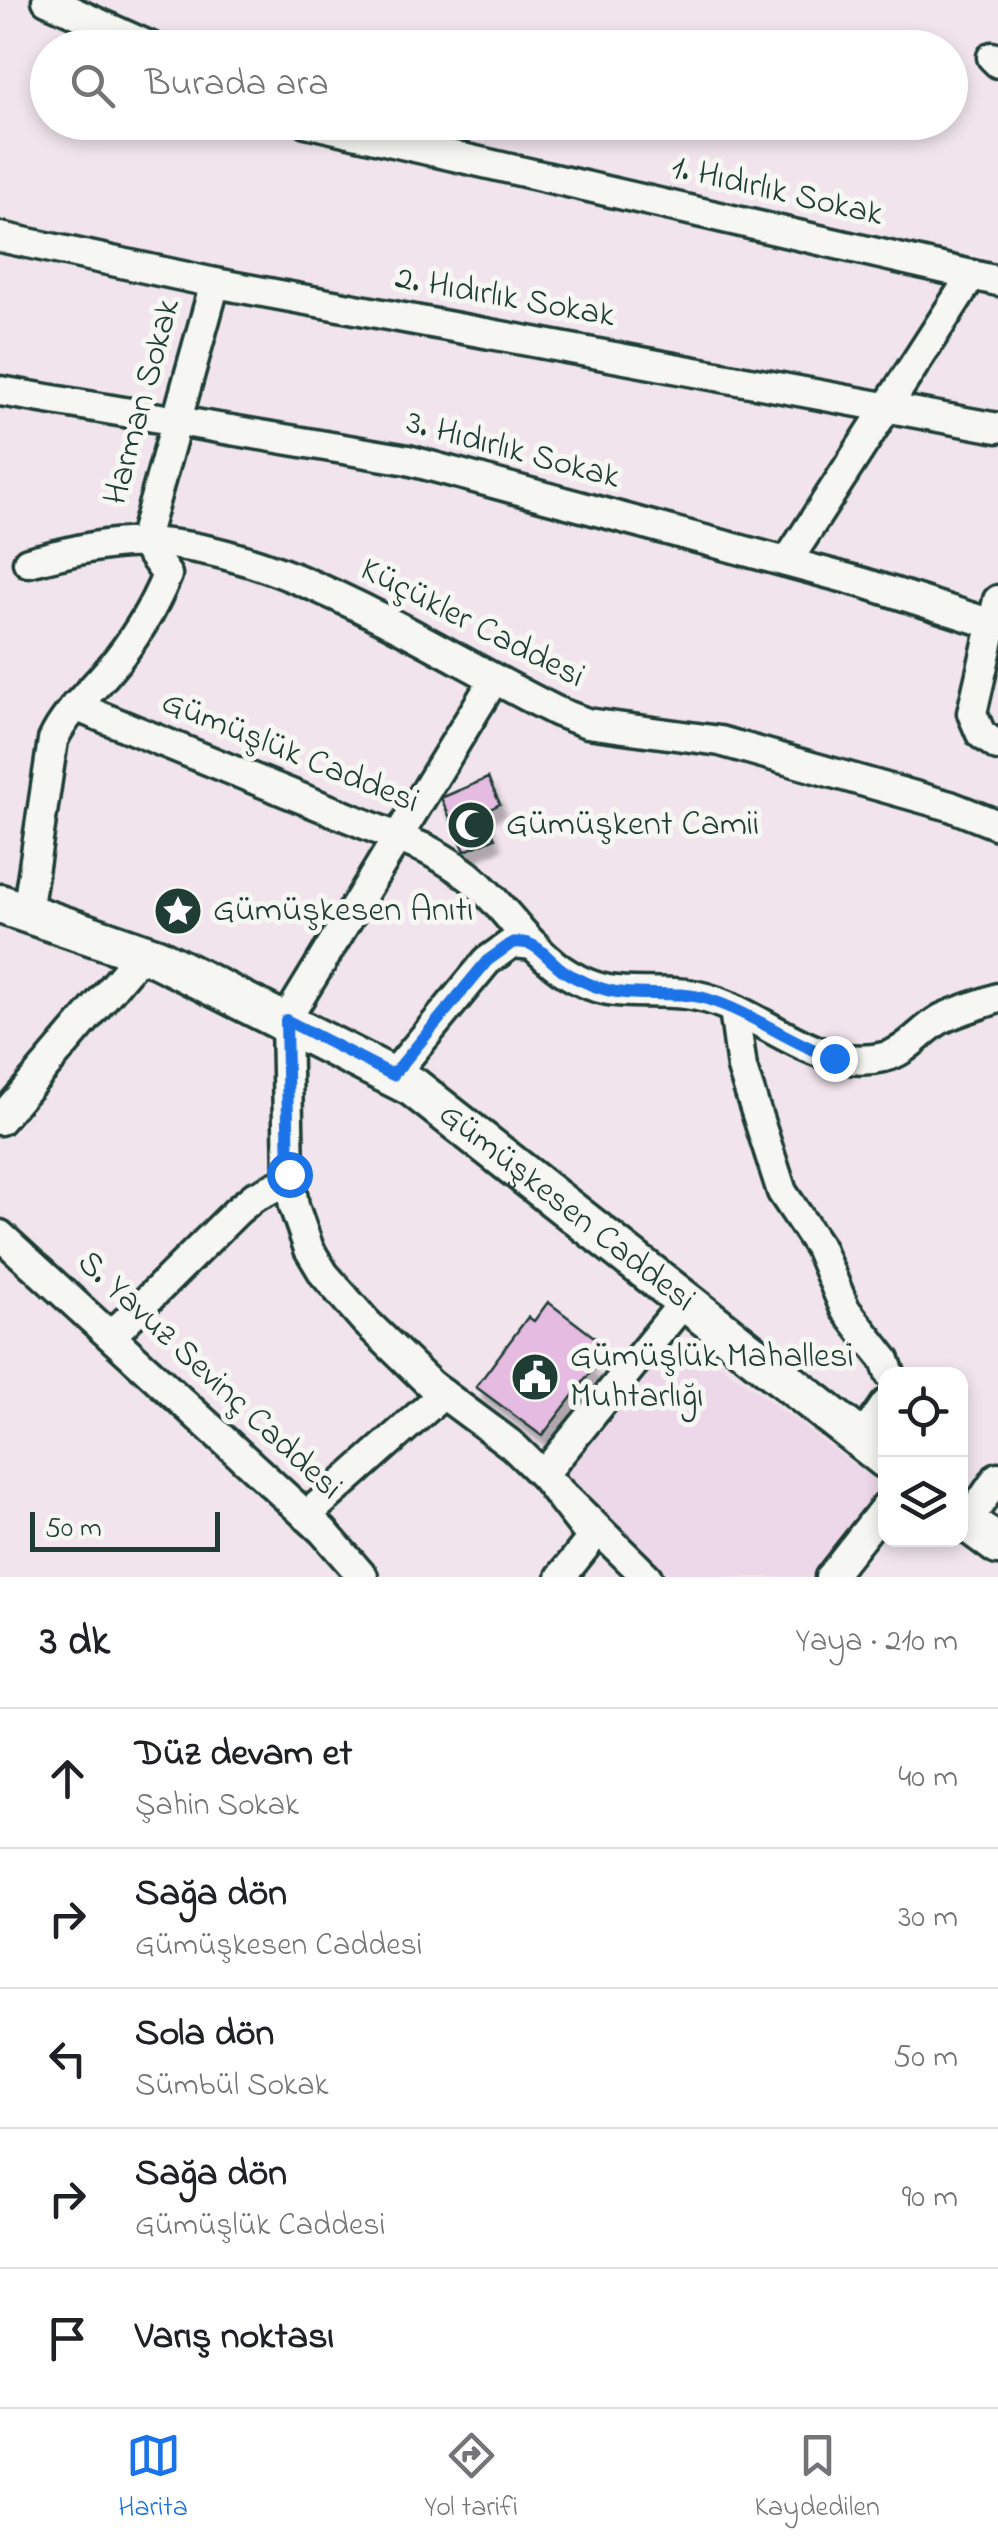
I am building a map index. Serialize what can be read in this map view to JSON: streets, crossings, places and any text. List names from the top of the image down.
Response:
{
  "streets": {
    "street": [
      "1. Hıdırlık Sokak",
      "2. Hıdırlık Sokak",
      "Harman Sokak",
      "3. Hıdırlık Sokak",
      "Küçükler Caddesi",
      "Gümüşlük Caddesi",
      "Gümüşkesen Caddesi",
      "S. Yavuz Sevinç Caddesi"
    ]
  },
  "crossings": [
    ["2. Hıdırlık Sokak", "Harman Sokak"],
    ["Harman Sokak", "3. Hıdırlık Sokak"],
    ["Harman Sokak", "Küçükler Caddesi"],
    ["Harman Sokak", "Gümüşlük Caddesi"],
    ["Harman Sokak", "Gümüşkesen Caddesi"]
  ],
  "places": {
    "mosque": ["Gümüşkent Camii"],
    "place": ["Gümüşkesen Anıtı"],
    "public building": ["Gümüşlük Mahallesi Muhtarlığı"]
  },
  "scale_bar": "50 m",
  "page": {
    "search": "Burada ara",
    "scale": "50 m",
    "heading": ["3 dk", "Yaya · 210 m"],
    "list": [
      ["Düz devam et", "Şahin Sokak", "40 m"],
      ["Sağa dön", "Gümüşkesen Caddesi", "30 m"],
      ["Sola dön", "Sümbül Sokak", "50 m"],
      ["Sağa dön", "Gümüşlük Caddesi", "90 m"],
      "Varış noktası"
    ],
    "nav": ["Harita", "Yol tarifi", "Kaydedilen"]
  }
}
